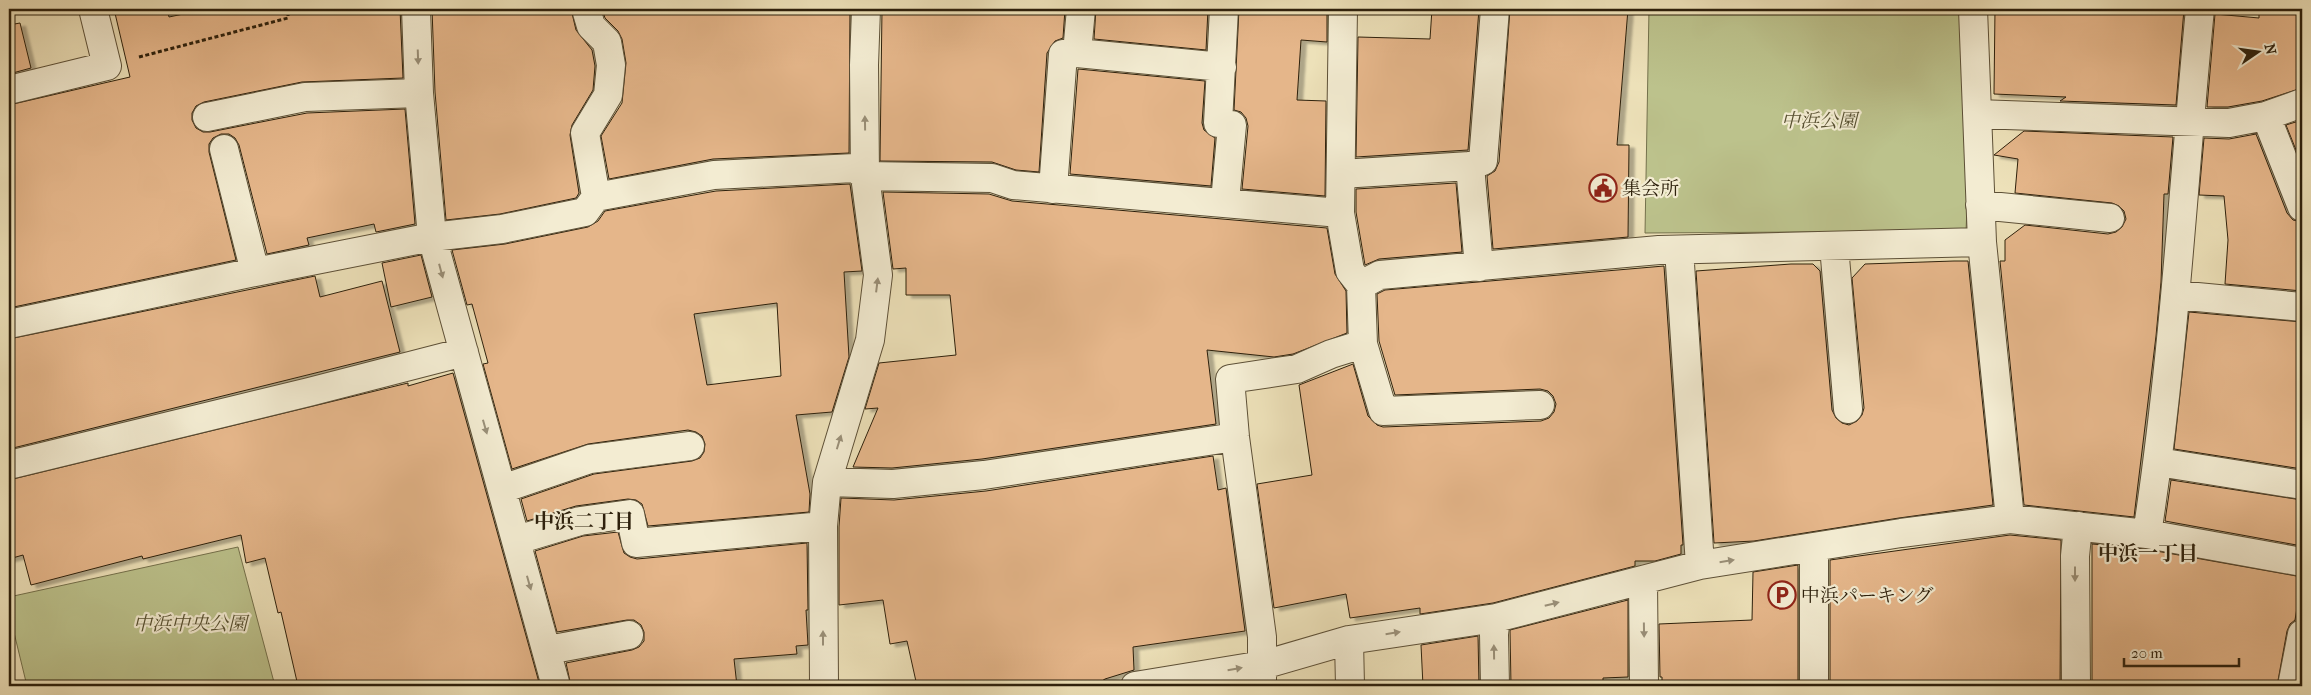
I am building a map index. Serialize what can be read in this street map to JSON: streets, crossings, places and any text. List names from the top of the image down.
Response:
{
  "districts": ["中浜二丁目", "中浜一丁目"],
  "parks": ["中浜公園", "中浜中央公園"],
  "places": {
    "public building": ["集会所"],
    "parking": ["中浜パーキング"]
  },
  "scale_bar": "20 m",
  "north": "right"
}
